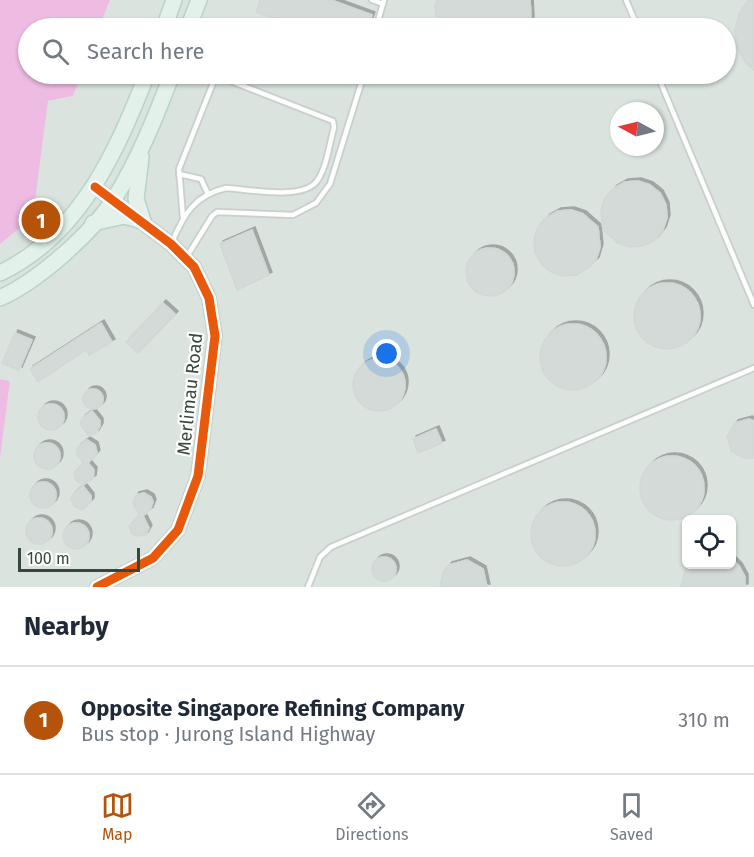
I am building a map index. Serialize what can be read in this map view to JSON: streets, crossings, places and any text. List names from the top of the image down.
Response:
{
  "streets": {
    "street": ["Merlimau Road"]
  },
  "scale_bar": "100 m",
  "north": "left",
  "page": {
    "search": "Search here",
    "pins": "1",
    "scale": "100 m",
    "heading": "Nearby",
    "list": [
      {
        "mark": "1",
        "name": "Opposite Singapore Refining Company",
        "note": "Bus stop · Jurong Island Highway",
        "value": "310 m"
      }
    ],
    "nav": ["Map", "Directions", "Saved"]
  }
}
